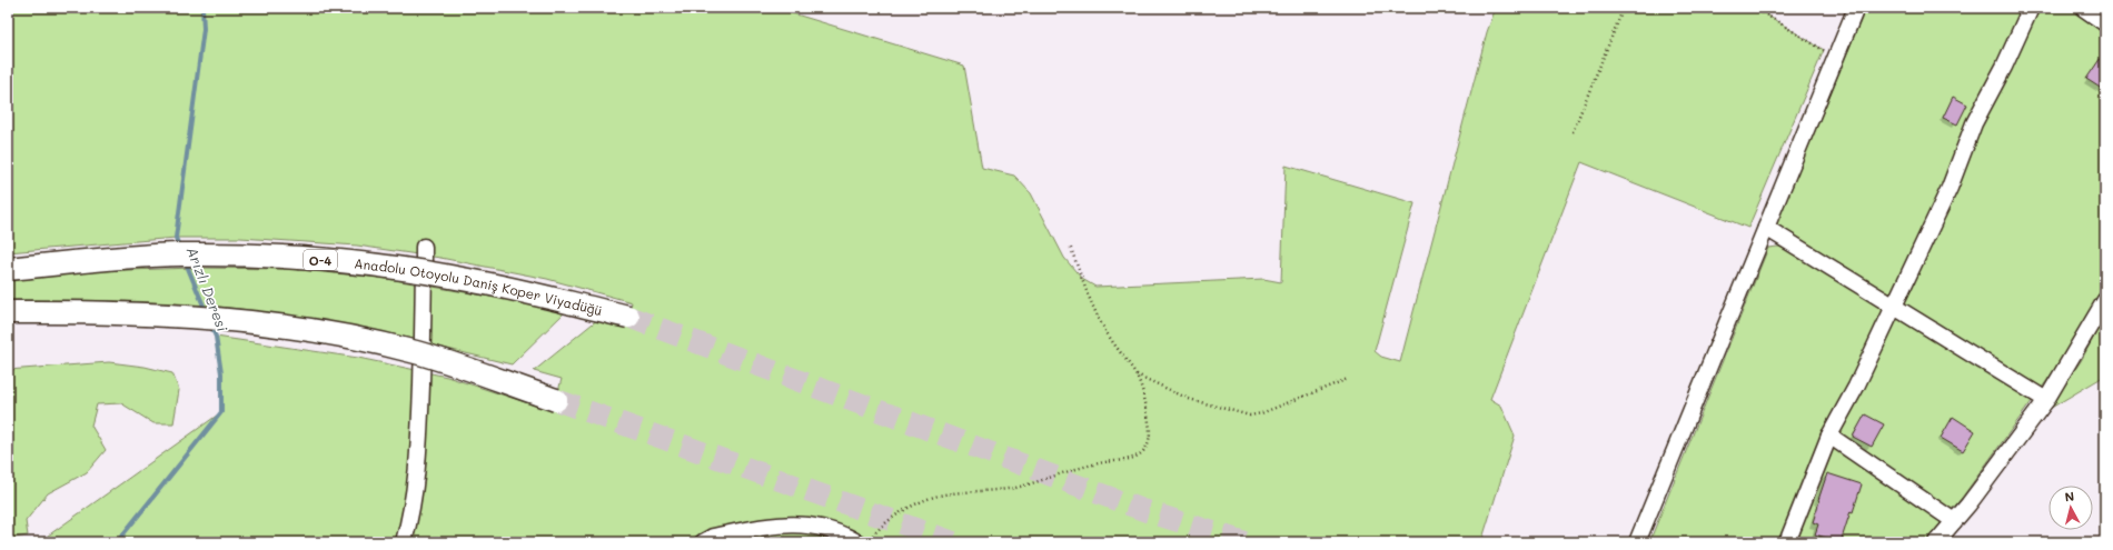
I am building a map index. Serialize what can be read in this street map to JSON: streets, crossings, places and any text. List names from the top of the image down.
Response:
{
  "streets": {
    "highway": ["O-4", "Anadolu Otoyolu Daniş Koper Viyadüğü"]
  },
  "water": ["Arızlı Deresi"],
  "north": "top"
}
